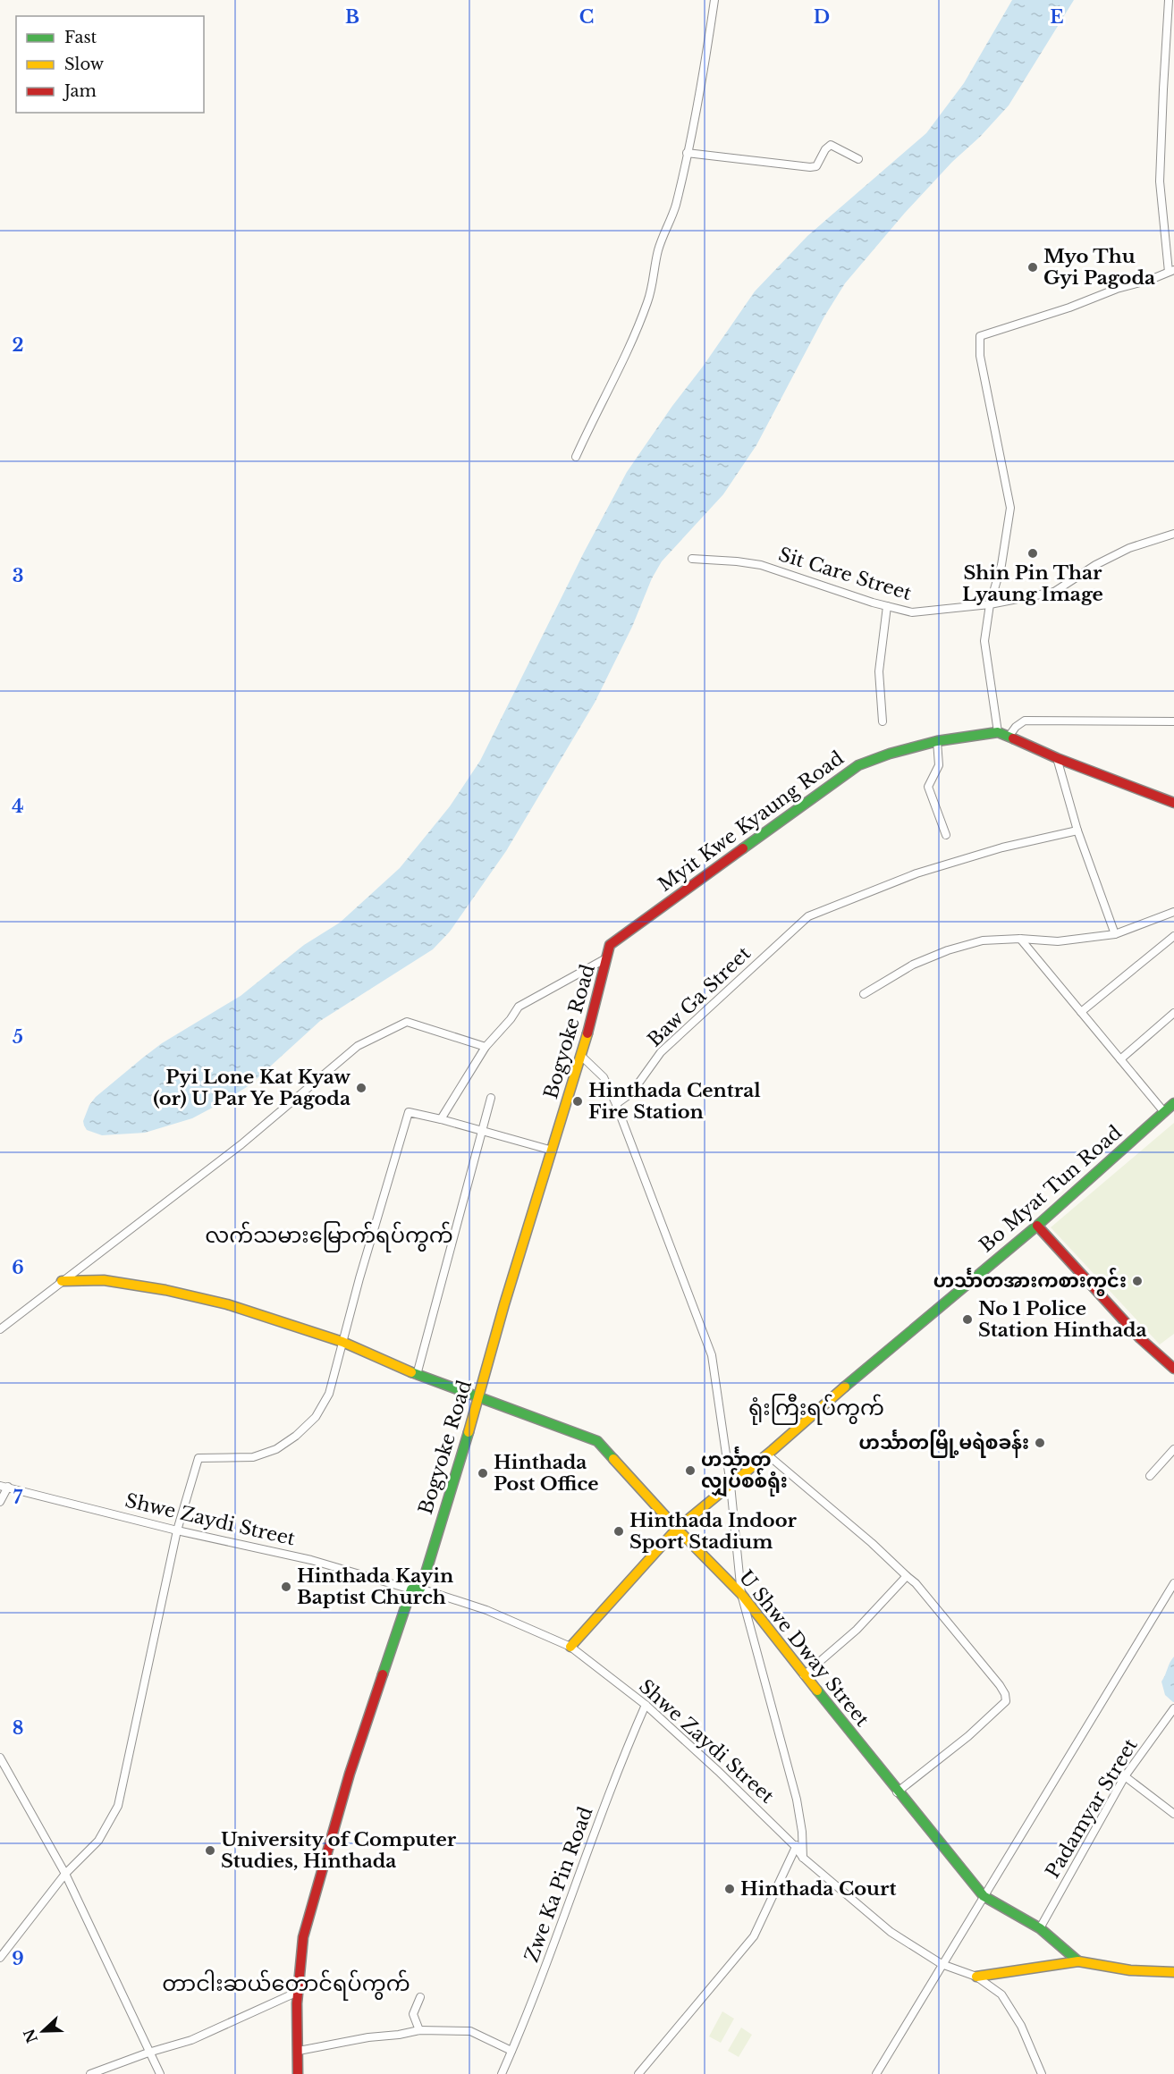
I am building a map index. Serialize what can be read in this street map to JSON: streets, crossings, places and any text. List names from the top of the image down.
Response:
{
  "streets": {
    "street": [
      "Sit Care Street",
      "Myit Kwe Kyaung Road",
      "Baw Ga Street",
      "Bogyoke Road",
      "Bo Myat Tun Road",
      "Shwe Zaydi Street",
      "U Shwe Dway Street",
      "Padamyar Street",
      "Zwe Ka Pin Road"
    ]
  },
  "crossings": [
    ["Myit Kwe Kyaung Road", "Bogyoke Road"],
    ["Bogyoke Road", "Shwe Zaydi Street"],
    ["Bogyoke Road", "U Shwe Dway Street"],
    ["Bo Myat Tun Road", "Shwe Zaydi Street"],
    ["Bo Myat Tun Road", "U Shwe Dway Street"],
    ["Shwe Zaydi Street", "Zwe Ka Pin Road"],
    ["U Shwe Dway Street", "Padamyar Street"]
  ],
  "districts": ["လက်သမားမြောက်ရပ်ကွက်", "ရုံးကြီးရပ်ကွက်", "တာငါးဆယ်တောင်ရပ်ကွက်"],
  "places": [
    "Myo Thu Gyi Pagoda",
    "Shin Pin Thar Lyaung Image",
    "Pyi Lone Kat Kyaw (or) U Par Ye Pagoda",
    "Hinthada Central Fire Station",
    "ဟင်္သာတအားကစားကွင်း",
    "No 1 Police Station Hinthada",
    "ဟင်္သာတမြို့မရဲစခန်း",
    "ဟင်္သာတ လျှပ်စစ်ရုံး",
    "Hinthada Post Office",
    "Hinthada Indoor Sport Stadium",
    "Hinthada Kayin Baptist Church",
    "University of Computer Studies, Hinthada",
    "Hinthada Court"
  ],
  "legend": ["Fast", "Slow", "Jam"],
  "north": "left",
  "grid": {
    "columns": [
      "B",
      "C",
      "D",
      "E"
    ],
    "rows": [
      "2",
      "3",
      "4",
      "5",
      "6",
      "7",
      "8",
      "9"
    ]
  }
}
